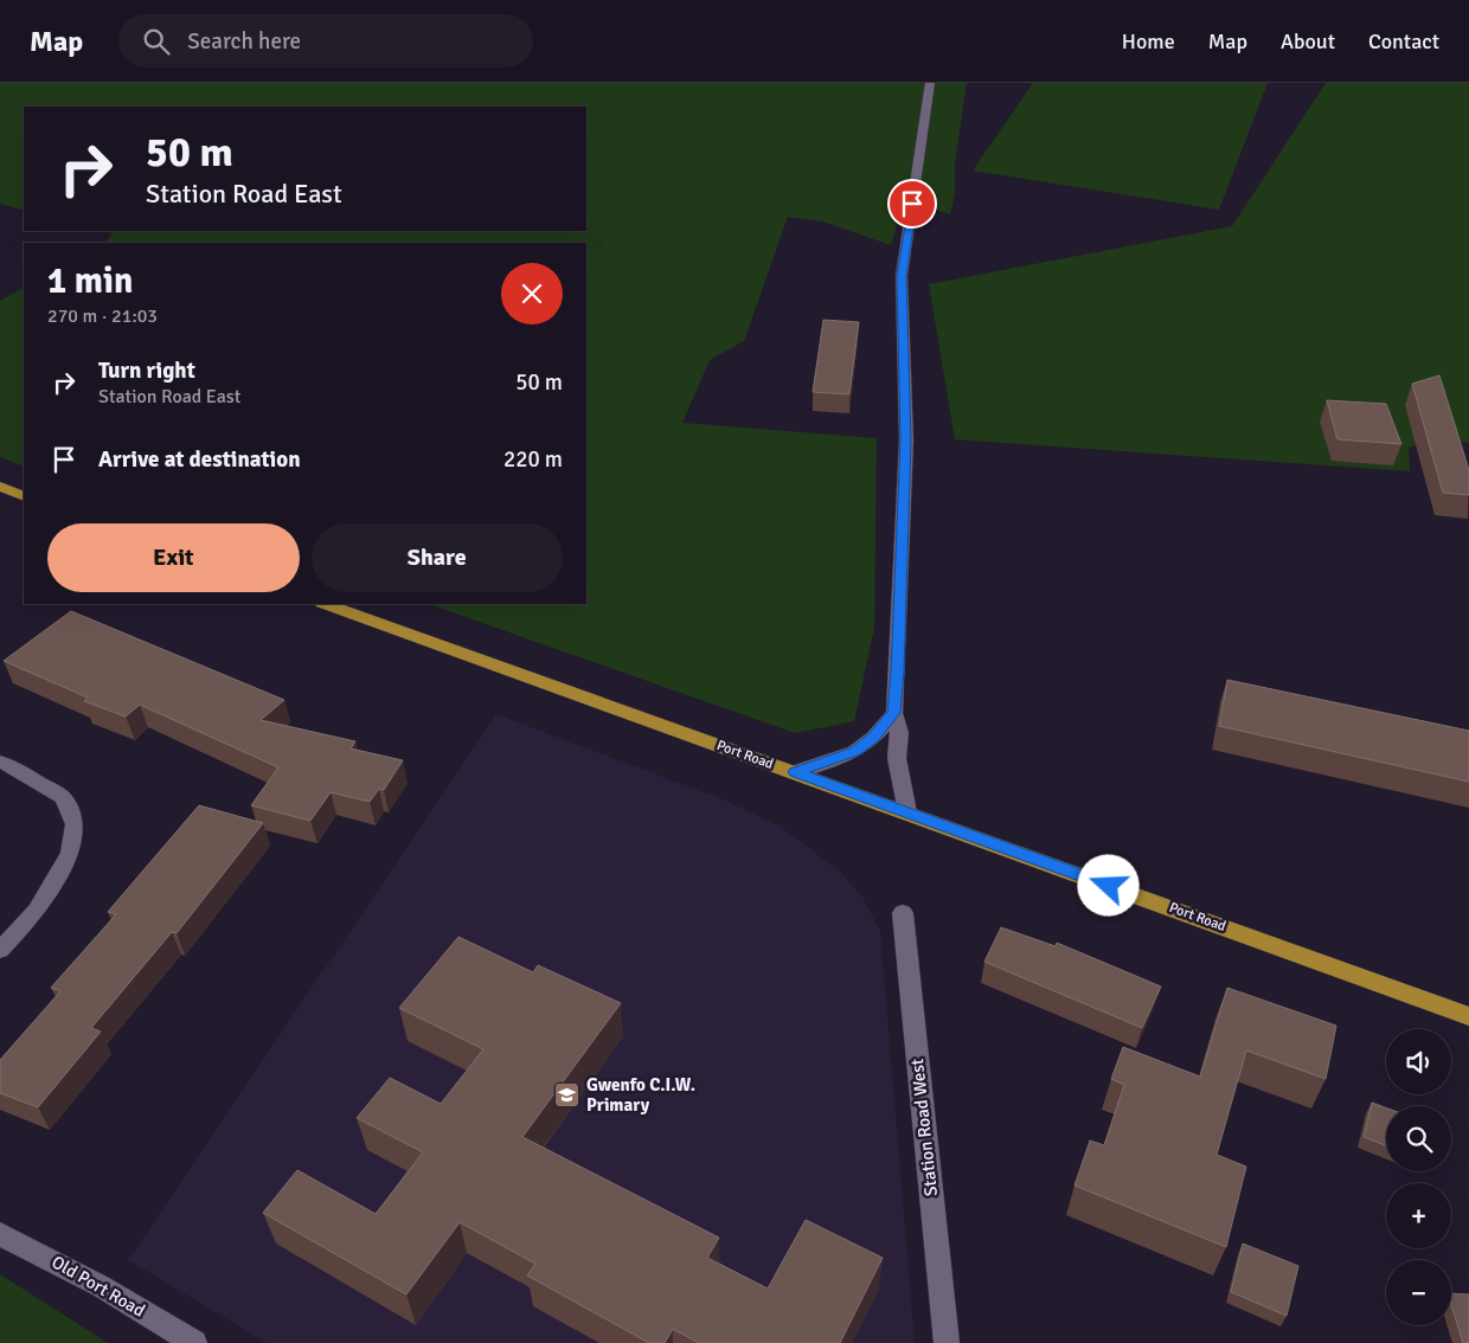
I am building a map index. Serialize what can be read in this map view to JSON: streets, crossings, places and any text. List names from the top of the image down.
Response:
{
  "streets": {
    "main road": ["Port Road"],
    "street": ["Station Road West", "Old Port Road"]
  },
  "places": {
    "school or university": ["Gwenfo C.I.W. Primary"]
  },
  "page": {
    "header": "Map",
    "search": "Search here",
    "nav": [
      "Home",
      "Map",
      "About",
      "Contact"
    ],
    "turn": ["50 m", "Station Road East"],
    "heading": ["1 min", "270 m · 21:03"],
    "list": [
      {
        "name": "Turn right",
        "note": "Station Road East",
        "value": "50 m"
      },
      {
        "name": "Arrive at destination",
        "value": "220 m"
      }
    ],
    "buttons": ["Exit", "Share"],
    "map_buttons": ["+", "−"]
  }
}
